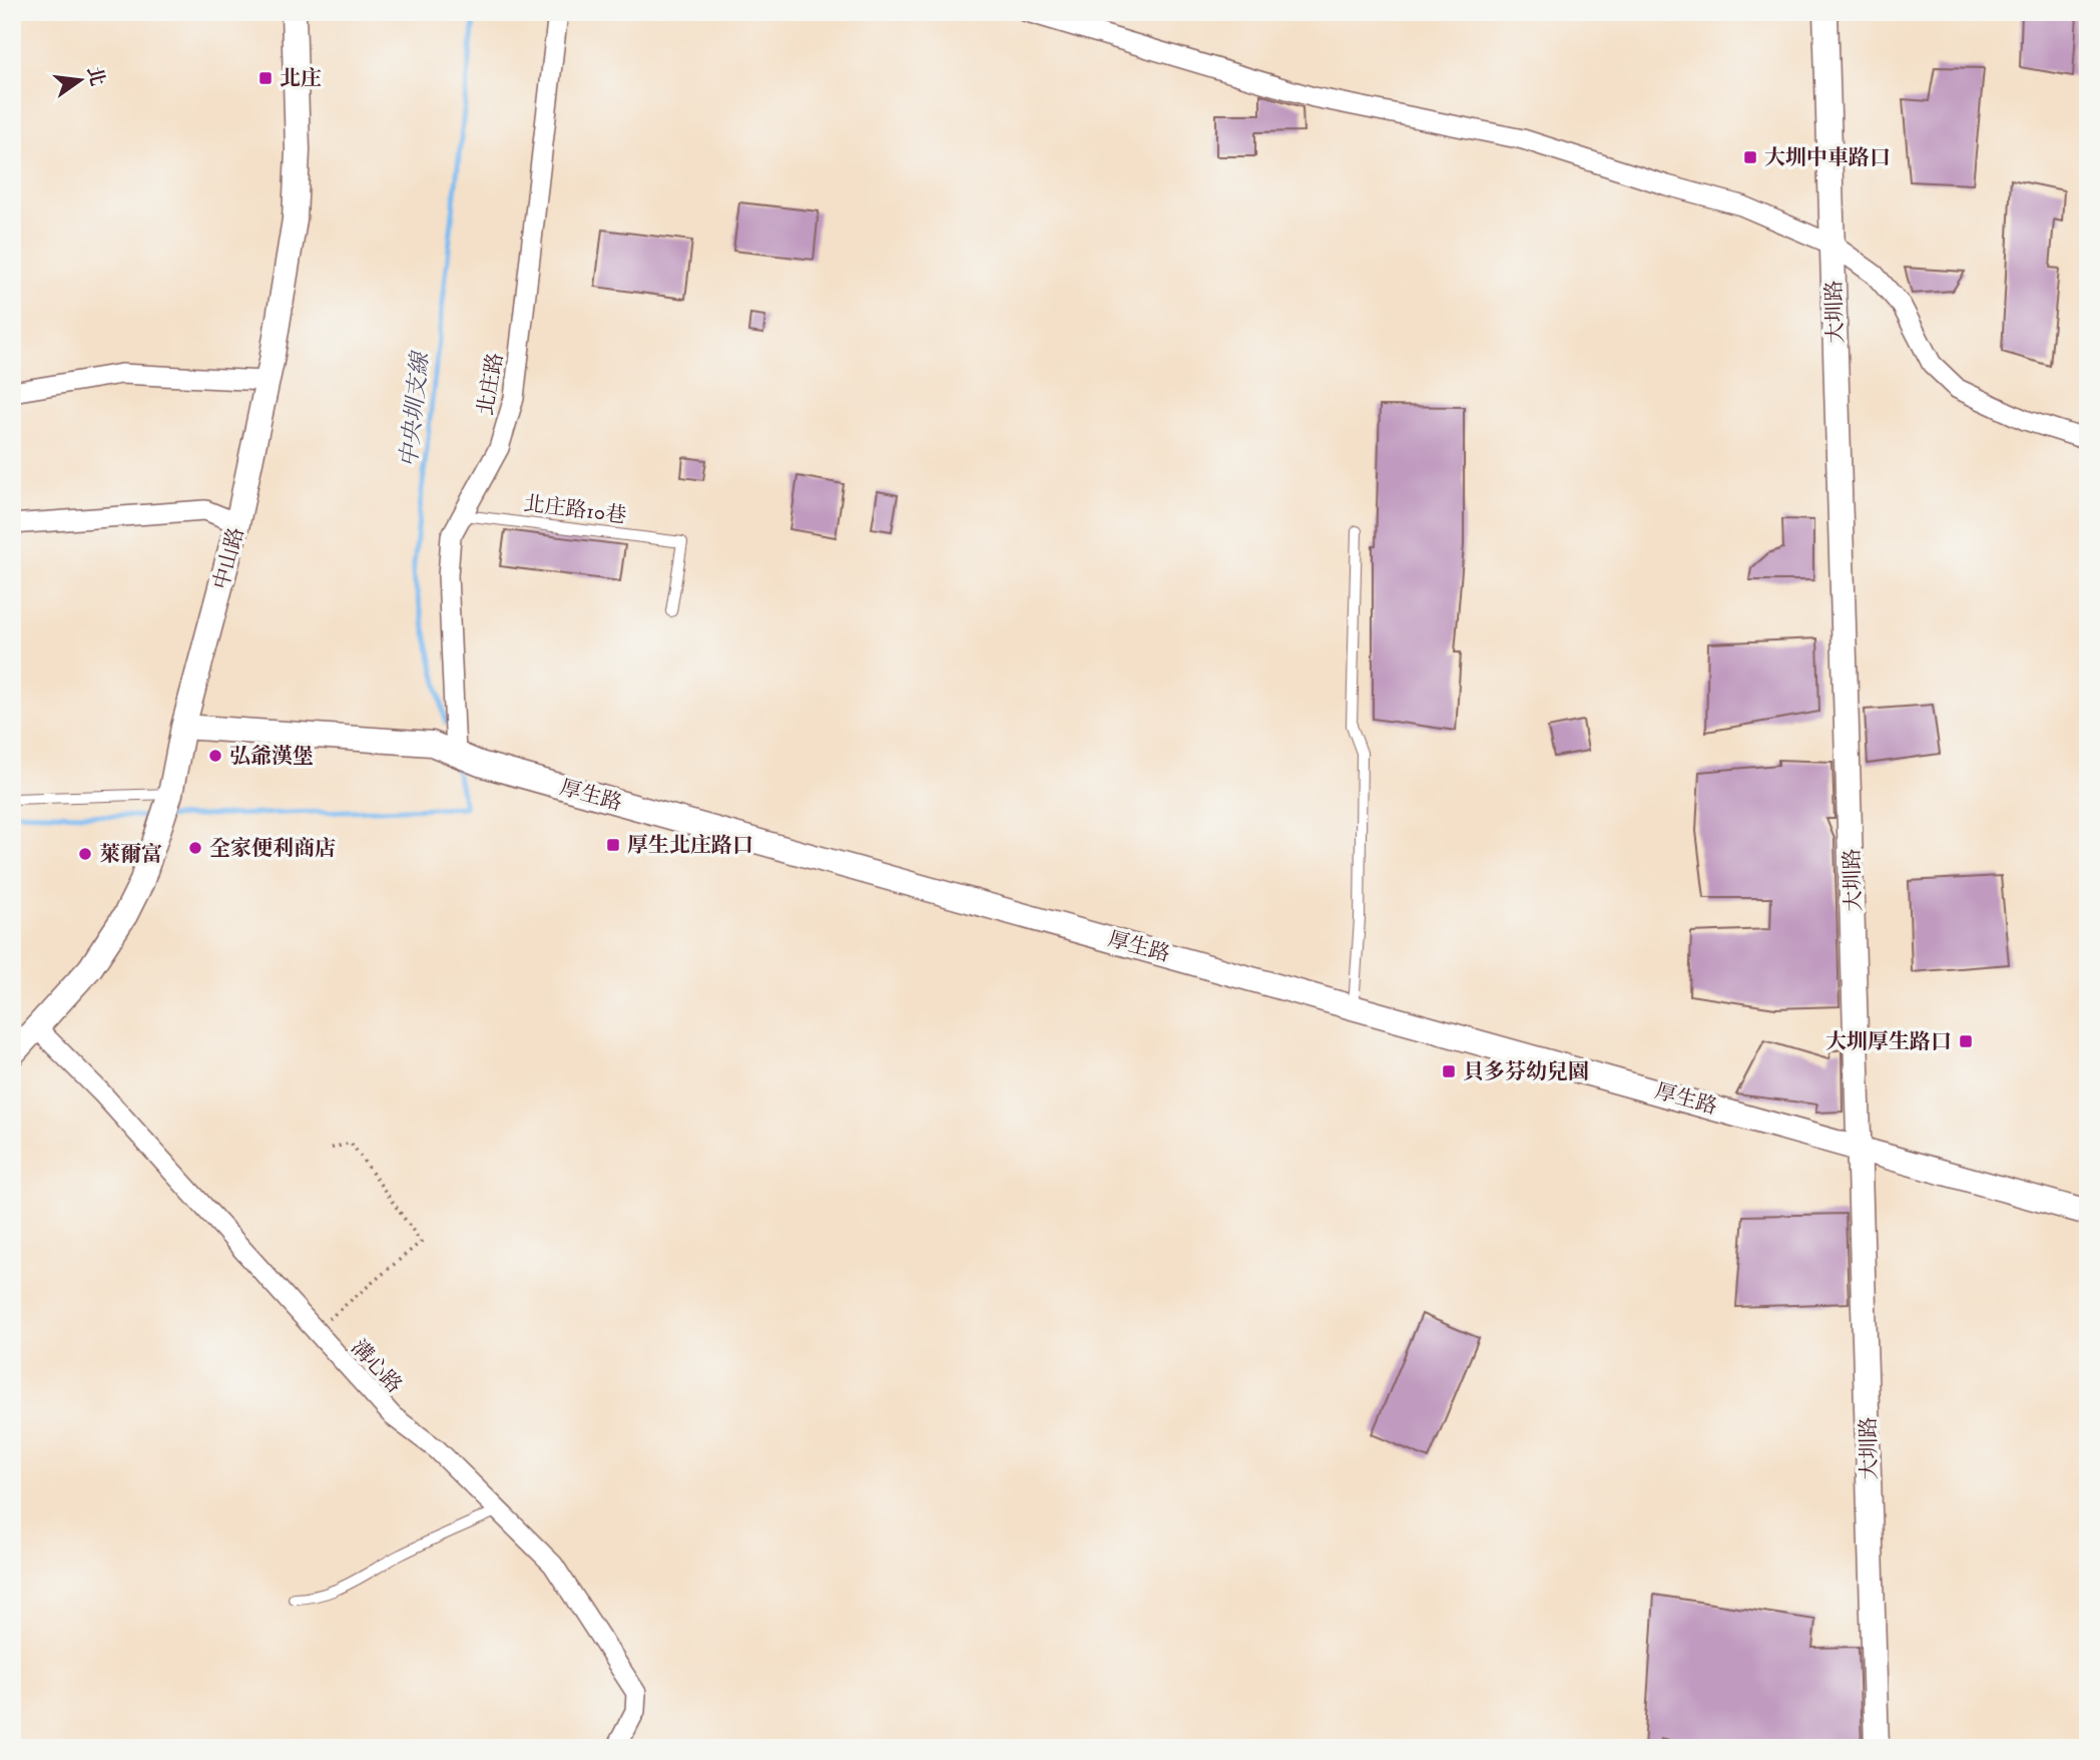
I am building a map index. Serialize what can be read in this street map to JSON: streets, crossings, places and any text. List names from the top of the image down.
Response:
{
  "streets": {
    "street": [
      "大圳路",
      "北庄路",
      "中山路",
      "厚生路",
      "溝心路"
    ],
    "lane": ["北庄路10巷"]
  },
  "crossings": [
    ["大圳路", "厚生路"],
    ["北庄路", "北庄路10巷"],
    ["北庄路", "厚生路"],
    ["中山路", "厚生路"],
    ["中山路", "溝心路"]
  ],
  "water": ["中央圳支線"],
  "places": {
    "transit": [
      "北庄",
      "大圳中車路口",
      "厚生北庄路口",
      "大圳厚生路口",
      "貝多芬幼兒園"
    ],
    "other": ["弘爺漢堡", "全家便利商店", "萊爾富"]
  },
  "north": "right"
}
